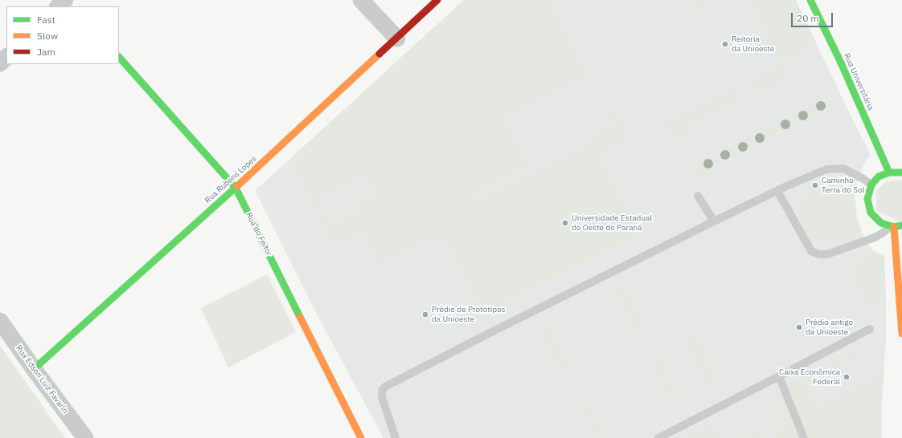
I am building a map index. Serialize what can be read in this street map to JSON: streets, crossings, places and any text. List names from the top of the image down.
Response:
{
  "streets": {
    "street": [
      "Rua Universitária",
      "Rua Rubens Lopes",
      "Rua do Feitor",
      "Rua Edson Luiz Favarin"
    ]
  },
  "crossings": [
    ["Rua Rubens Lopes", "Rua do Feitor"],
    ["Rua Rubens Lopes", "Rua Edson Luiz Favarin"]
  ],
  "places": [
    "Reitoria da Unioeste",
    "Caminho Terra do Sol",
    "Universidade Estadual do Oeste do Paraná",
    "Prédio de Protótipos da Unioeste",
    "Prédio antigo da Unioeste",
    "Caixa Econômica Federal"
  ],
  "legend": ["Fast", "Slow", "Jam"],
  "scale_bar": "20 m"
}
